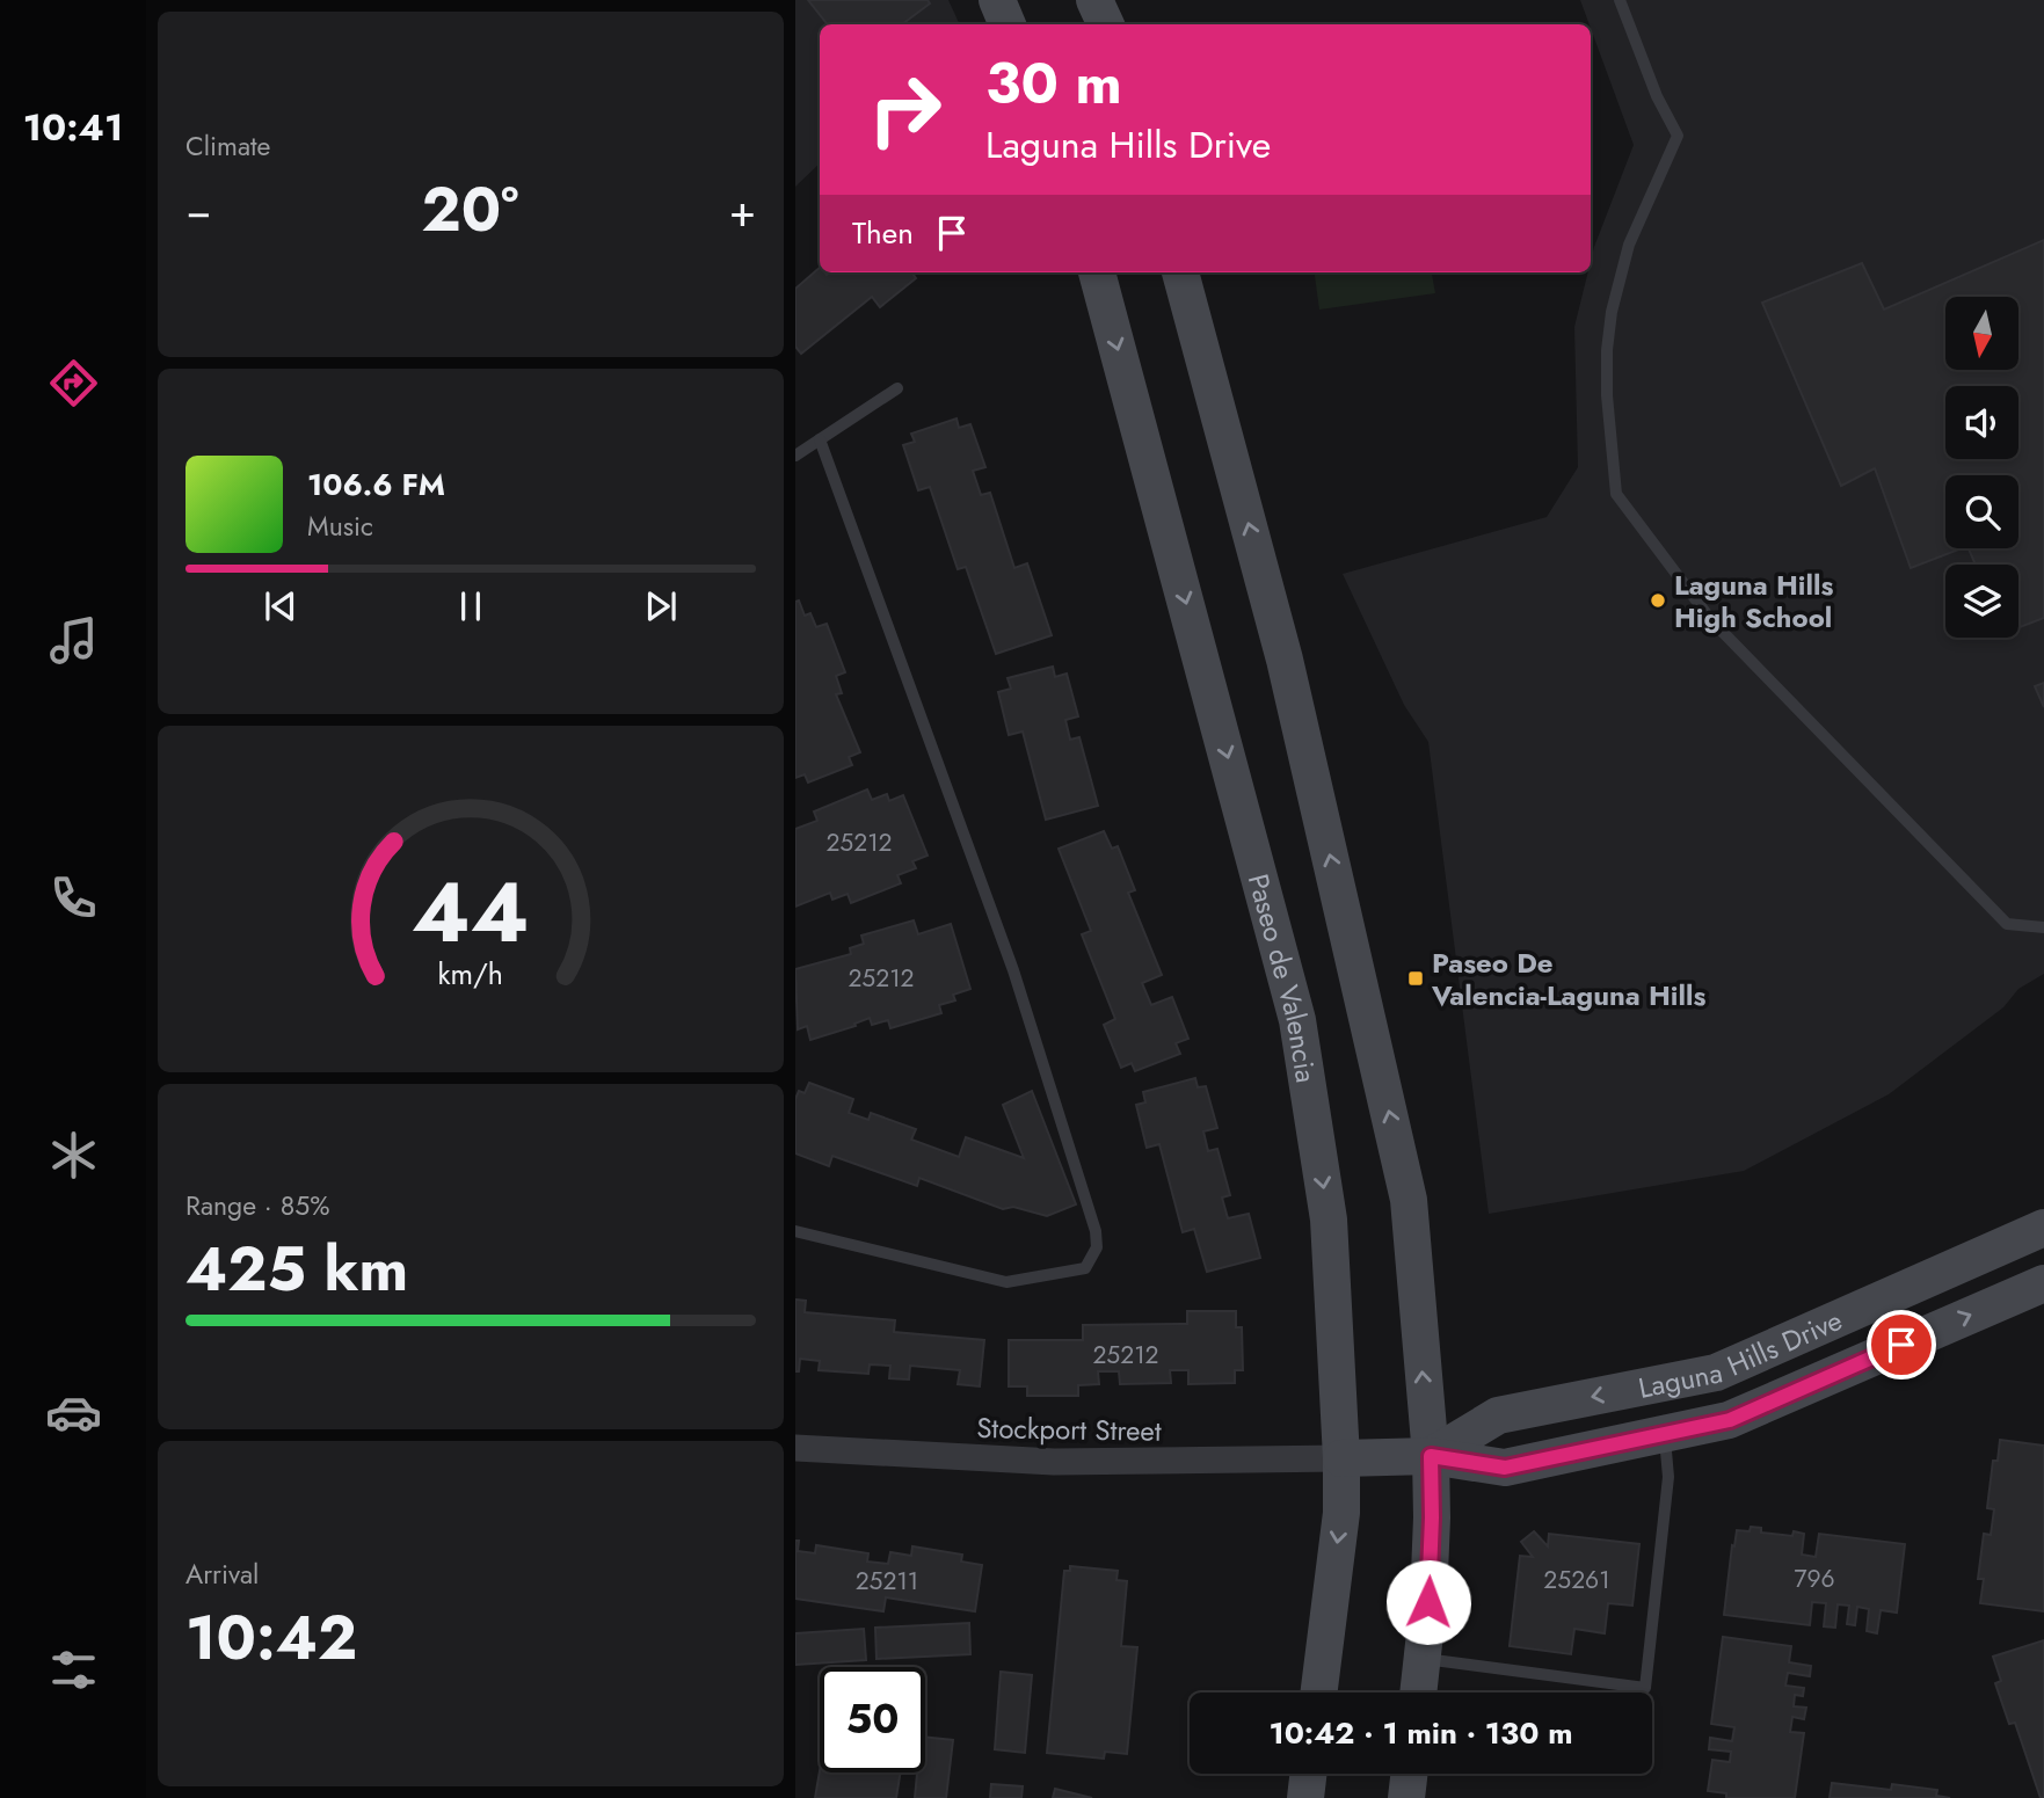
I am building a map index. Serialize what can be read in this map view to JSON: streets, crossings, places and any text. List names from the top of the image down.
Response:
{
  "streets": {
    "main road": ["Paseo de Valencia", "Laguna Hills Drive"],
    "street": ["Stockport Street"]
  },
  "crossings": [
    ["Paseo de Valencia", "Laguna Hills Drive"],
    ["Paseo de Valencia", "Stockport Street"],
    ["Laguna Hills Drive", "Stockport Street"]
  ],
  "places": {
    "other": ["Laguna Hills High School"],
    "transit": ["Paseo De Valencia-Laguna Hills"]
  },
  "house_numbers": [
    "25212",
    "25212",
    "25212",
    "796",
    "25261",
    "25211"
  ],
  "north": "bottom",
  "page": {
    "tabs": "10:41",
    "tile": [
      "Climate",
      ["Range · 85%", "425 km"],
      ["Arrival", "10:42"]
    ],
    "turn": ["30 m", "Laguna Hills Drive"],
    "heat": ["−", "20°", "+"],
    "then": "Then",
    "song": ["106.6 FM", "Music"],
    "limit": "50",
    "trip": "10:42 · 1 min · 130 m",
    "gauge": ["44", "km/h"]
  }
}
